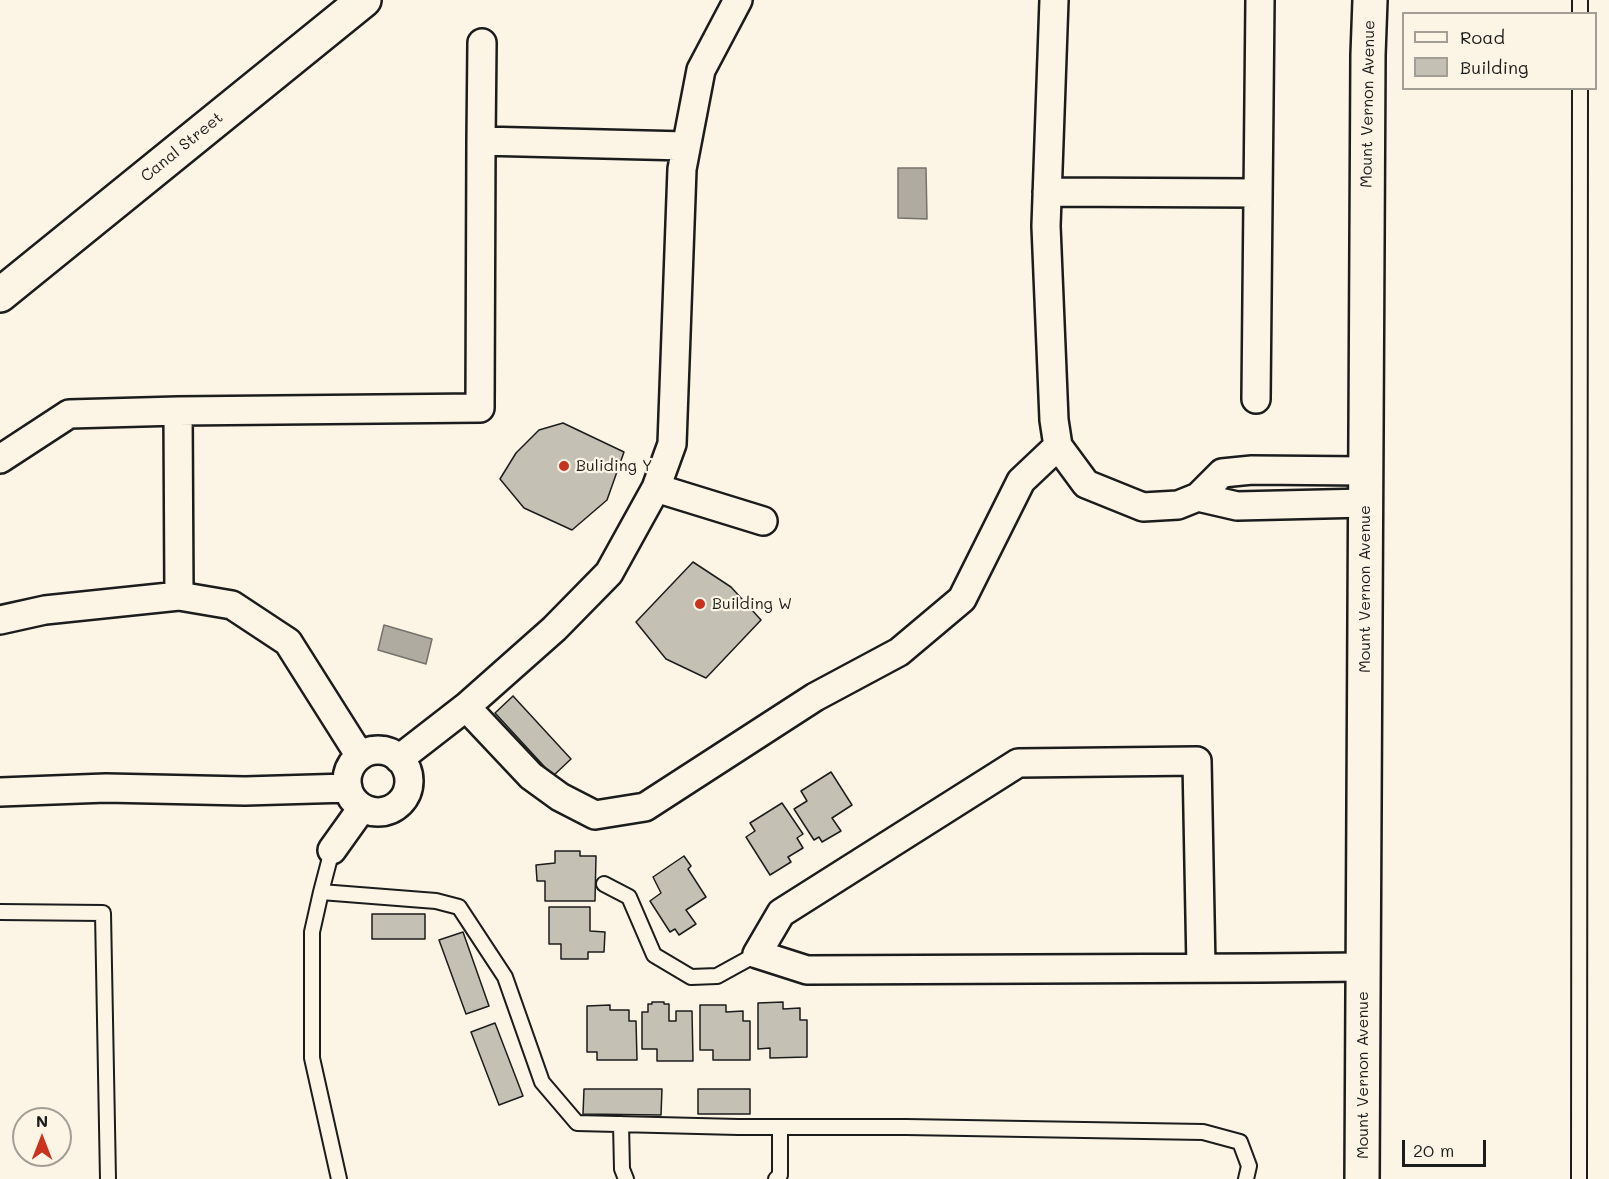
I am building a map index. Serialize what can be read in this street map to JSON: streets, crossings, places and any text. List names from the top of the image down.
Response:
{
  "streets": {
    "main road": ["Mount Vernon Avenue", "Canal Street"]
  },
  "places": ["Buliding Y", "Building W"],
  "legend": ["Road", "Building"],
  "scale_bar": "20 m",
  "north": "top"
}
